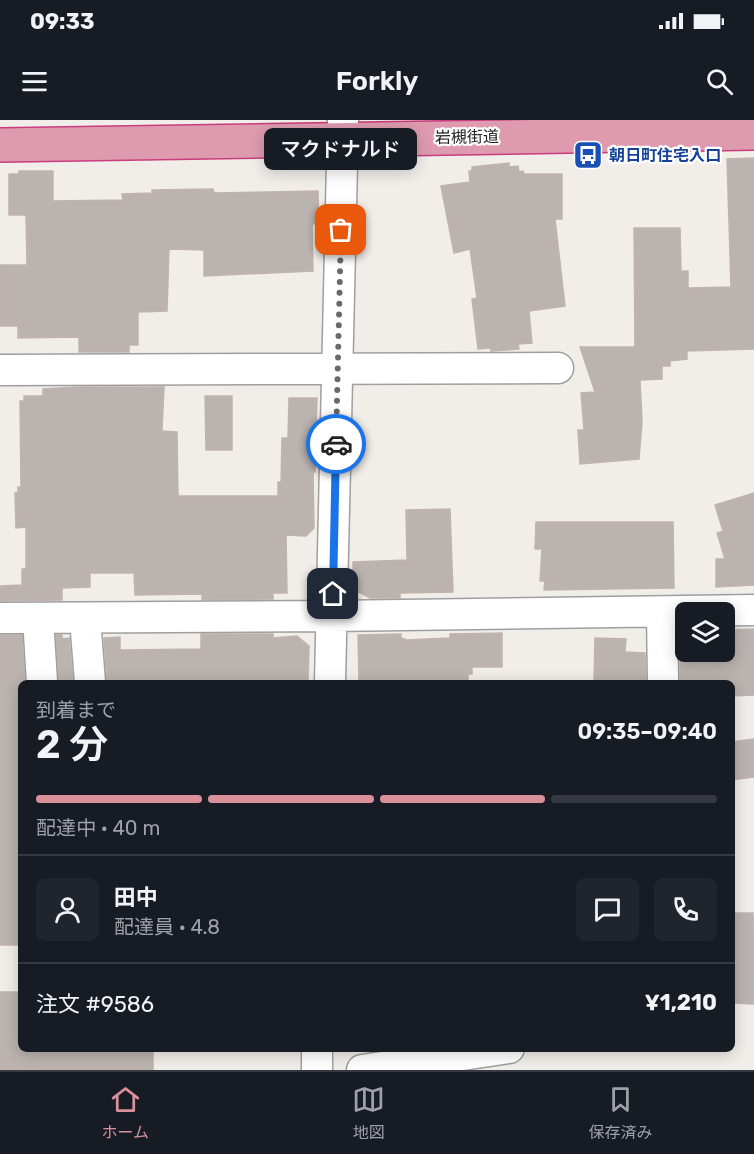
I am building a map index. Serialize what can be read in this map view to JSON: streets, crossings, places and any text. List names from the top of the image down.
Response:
{
  "streets": {
    "highway": ["岩槻街道"]
  },
  "places": {
    "bus stop": ["朝日町住宅入口"],
    "other": ["マクドナルド"]
  },
  "page": {
    "status": "09:33",
    "header": "Forkly",
    "bubble": "マクドナルド",
    "heading": ["2 分", "到着まで", "09:35–09:40"],
    "panel": [
      "田中",
      "配達員 · 4.8",
      "注文 #9586",
      "¥1,210"
    ],
    "bar": "配達中 · 40 m",
    "tabs": ["ホーム", "地図", "保存済み"]
  }
}
